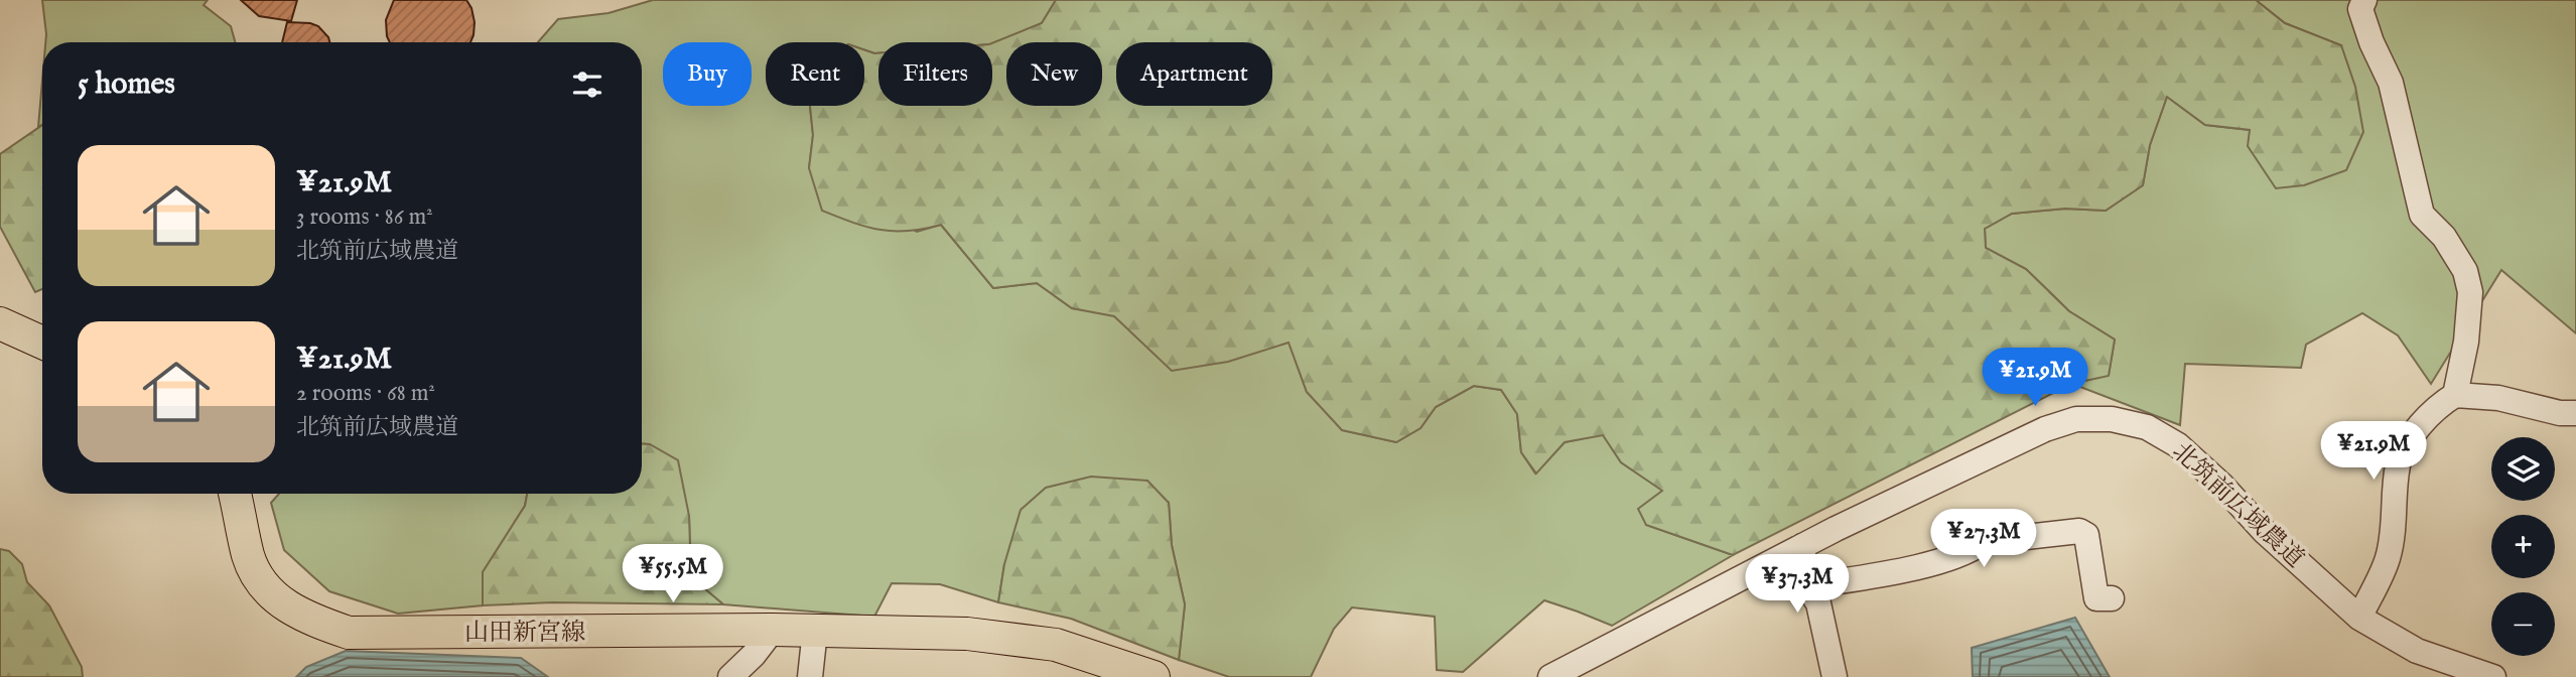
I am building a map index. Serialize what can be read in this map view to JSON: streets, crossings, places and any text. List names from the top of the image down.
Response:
{
  "streets": {
    "main road": ["山田新宮線"],
    "street": ["北筑前広域農道"]
  },
  "page": {
    "chip": [
      "Buy",
      "Rent",
      "Filters",
      "New",
      "Apartment"
    ],
    "heading": "5 homes",
    "list": [
      {
        "name": "¥21.9M",
        "note": "3 rooms · 86 m² · 北筑前広域農道"
      },
      {
        "name": "¥21.9M",
        "note": "2 rooms · 68 m² · 北筑前広域農道"
      }
    ],
    "price": [
      "¥21.9M",
      "¥21.9M",
      "¥27.3M",
      "¥55.5M",
      "¥37.3M"
    ],
    "map_buttons": ["+", "−"]
  }
}
